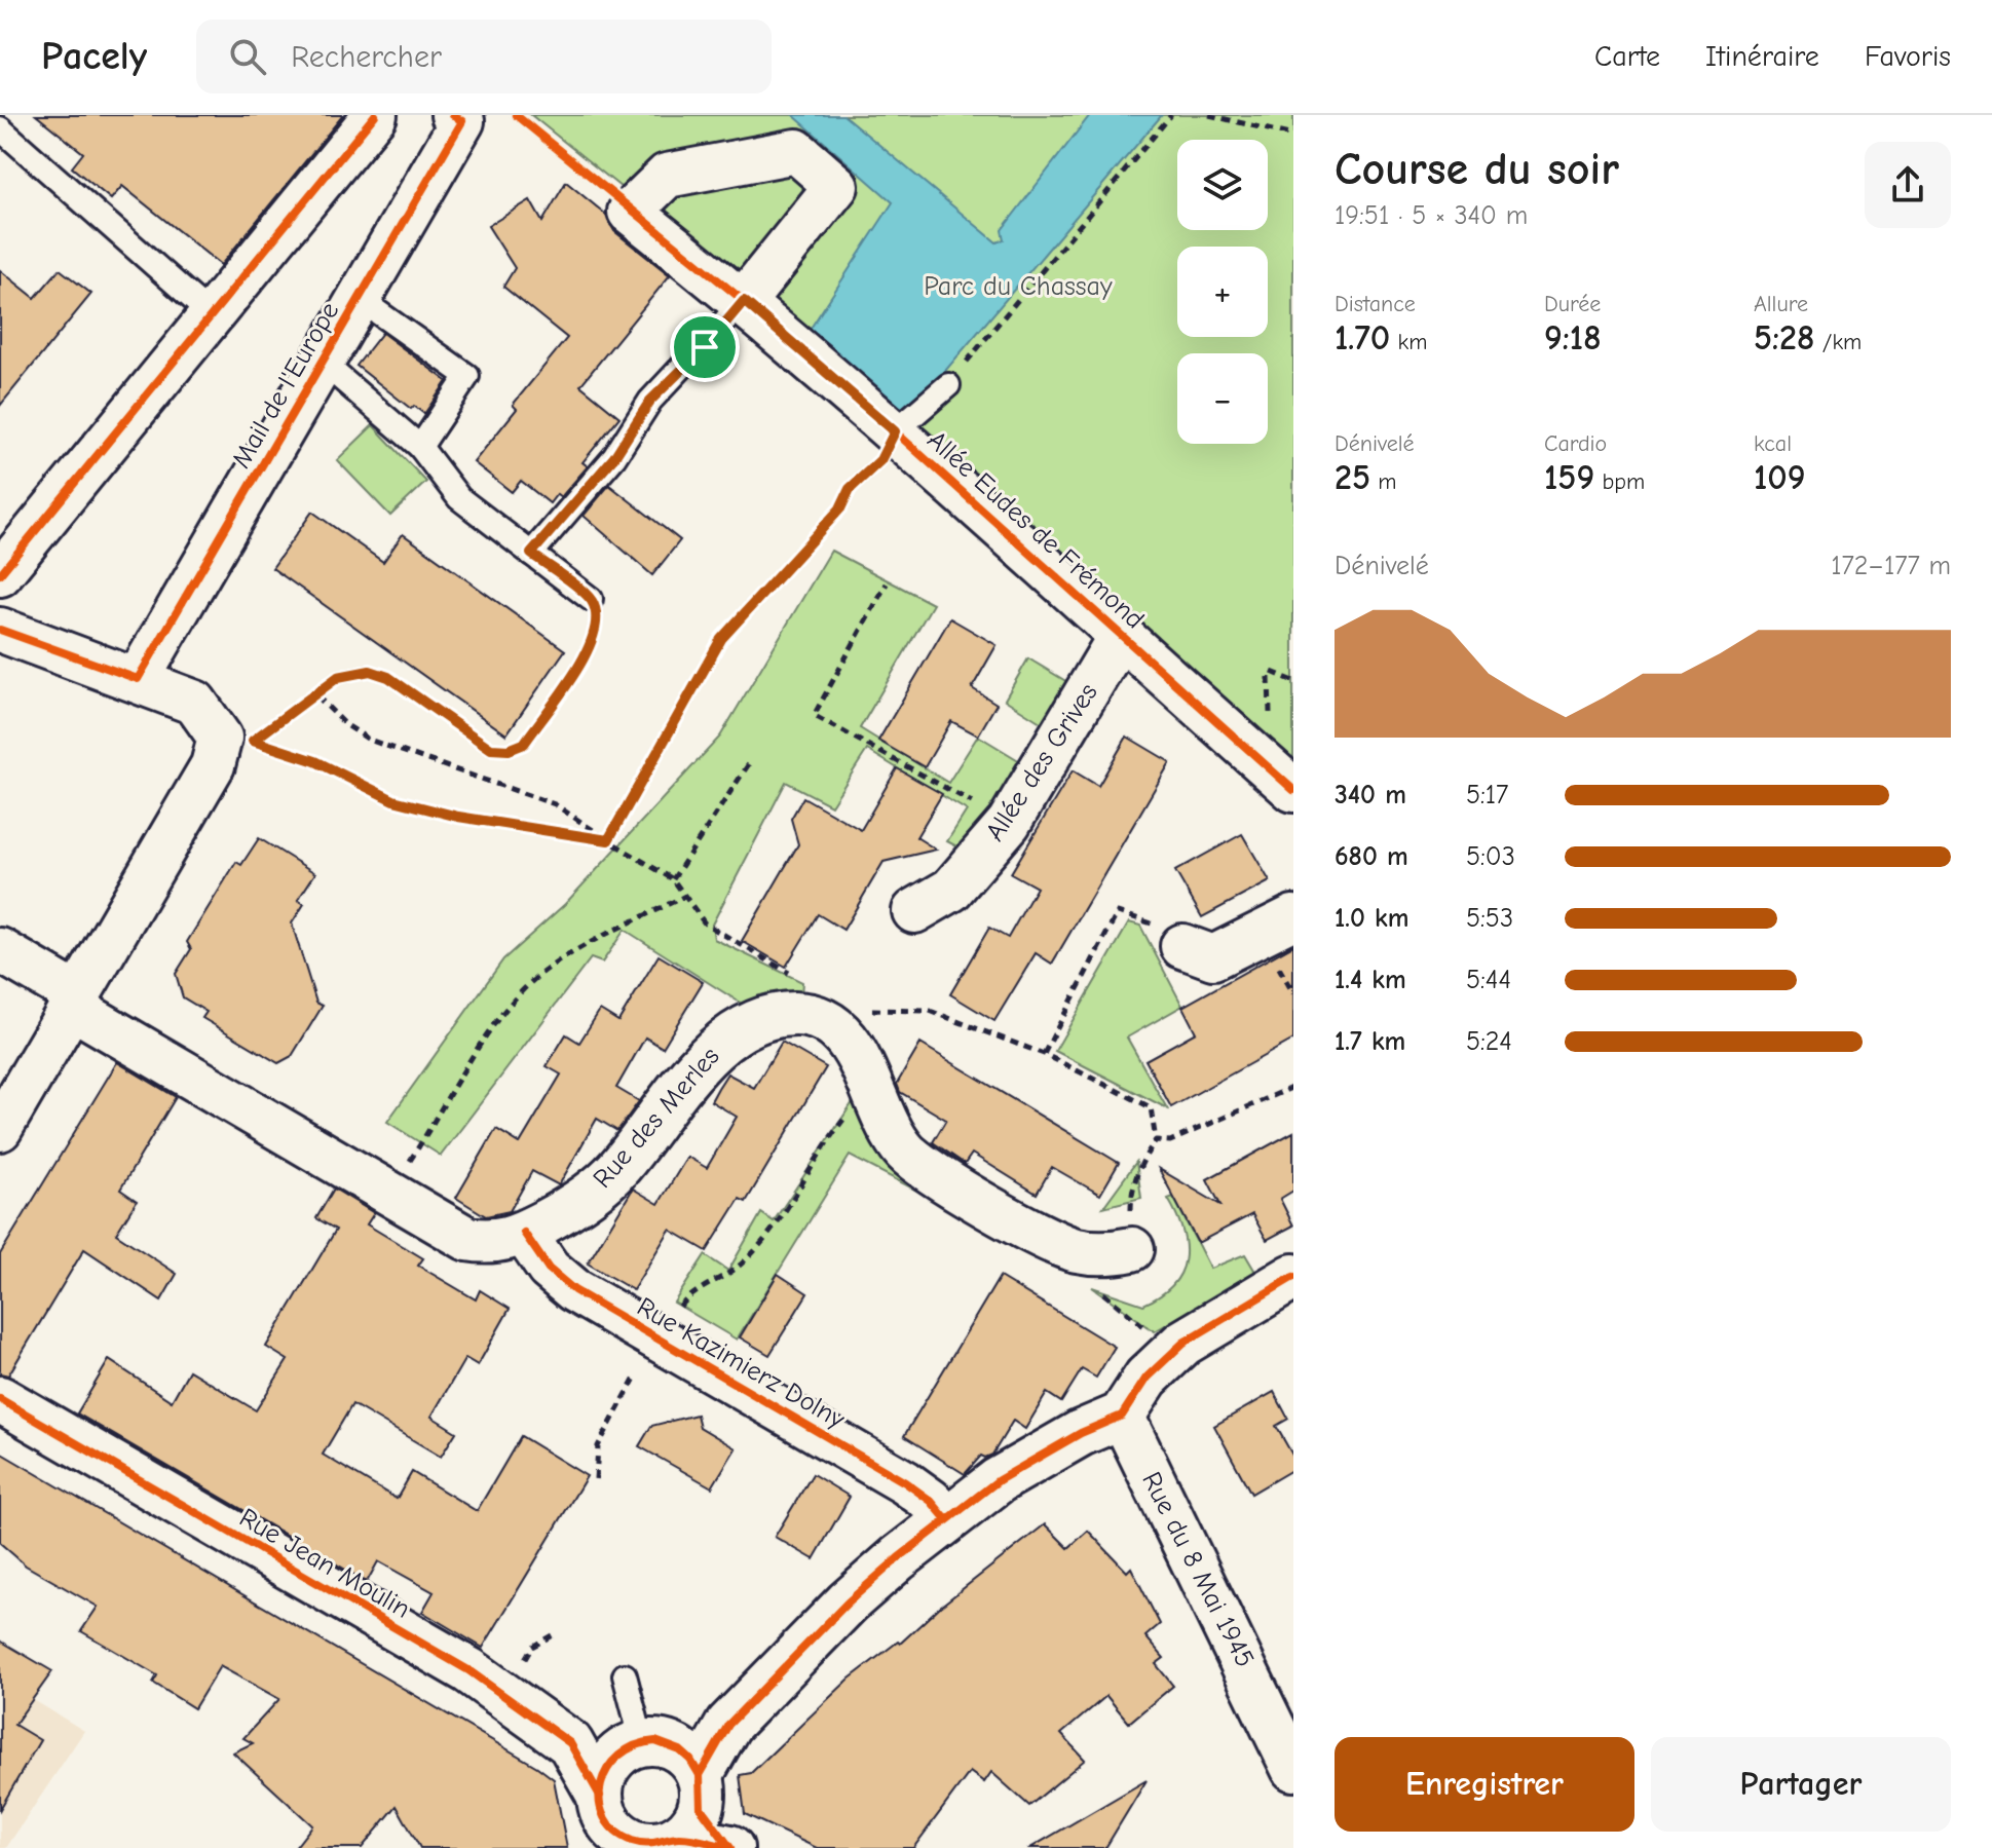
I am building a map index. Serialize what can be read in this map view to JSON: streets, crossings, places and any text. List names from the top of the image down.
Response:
{
  "streets": {
    "street": [
      "Mail de l'Europe",
      "Allée Eudes de Frémond",
      "Allée des Grives",
      "Rue des Merles",
      "Rue Kazimierz Dolny",
      "Rue Jean Moulin",
      "Rue du 8 Mai 1945"
    ]
  },
  "crossings": [
    ["Allée Eudes de Frémond", "Allée des Grives"],
    ["Rue des Merles", "Rue Kazimierz Dolny"]
  ],
  "parks": ["Parc du Chassay"],
  "page": {
    "header": "Pacely",
    "search": "Rechercher",
    "nav": ["Carte", "Itinéraire", "Favoris"],
    "heading": ["Course du soir", "19:51 · 5 × 340 m"],
    "map_buttons": ["+", "−"],
    "stats": [
      ["Distance", "1.70 km"],
      ["Durée", "9:18"],
      ["Allure", "5:28 /km"],
      ["Dénivelé", "25 m"],
      ["Cardio", "159 bpm"],
      ["kcal", "109"]
    ],
    "chart": ["Dénivelé", "172–177 m"],
    "list": [
      {
        "name": "340 m",
        "note": "5:17"
      },
      {
        "name": "680 m",
        "note": "5:03"
      },
      {
        "name": "1.0 km",
        "note": "5:53"
      },
      {
        "name": "1.4 km",
        "note": "5:44"
      },
      {
        "name": "1.7 km",
        "note": "5:24"
      }
    ],
    "buttons": ["Enregistrer", "Partager"]
  }
}
